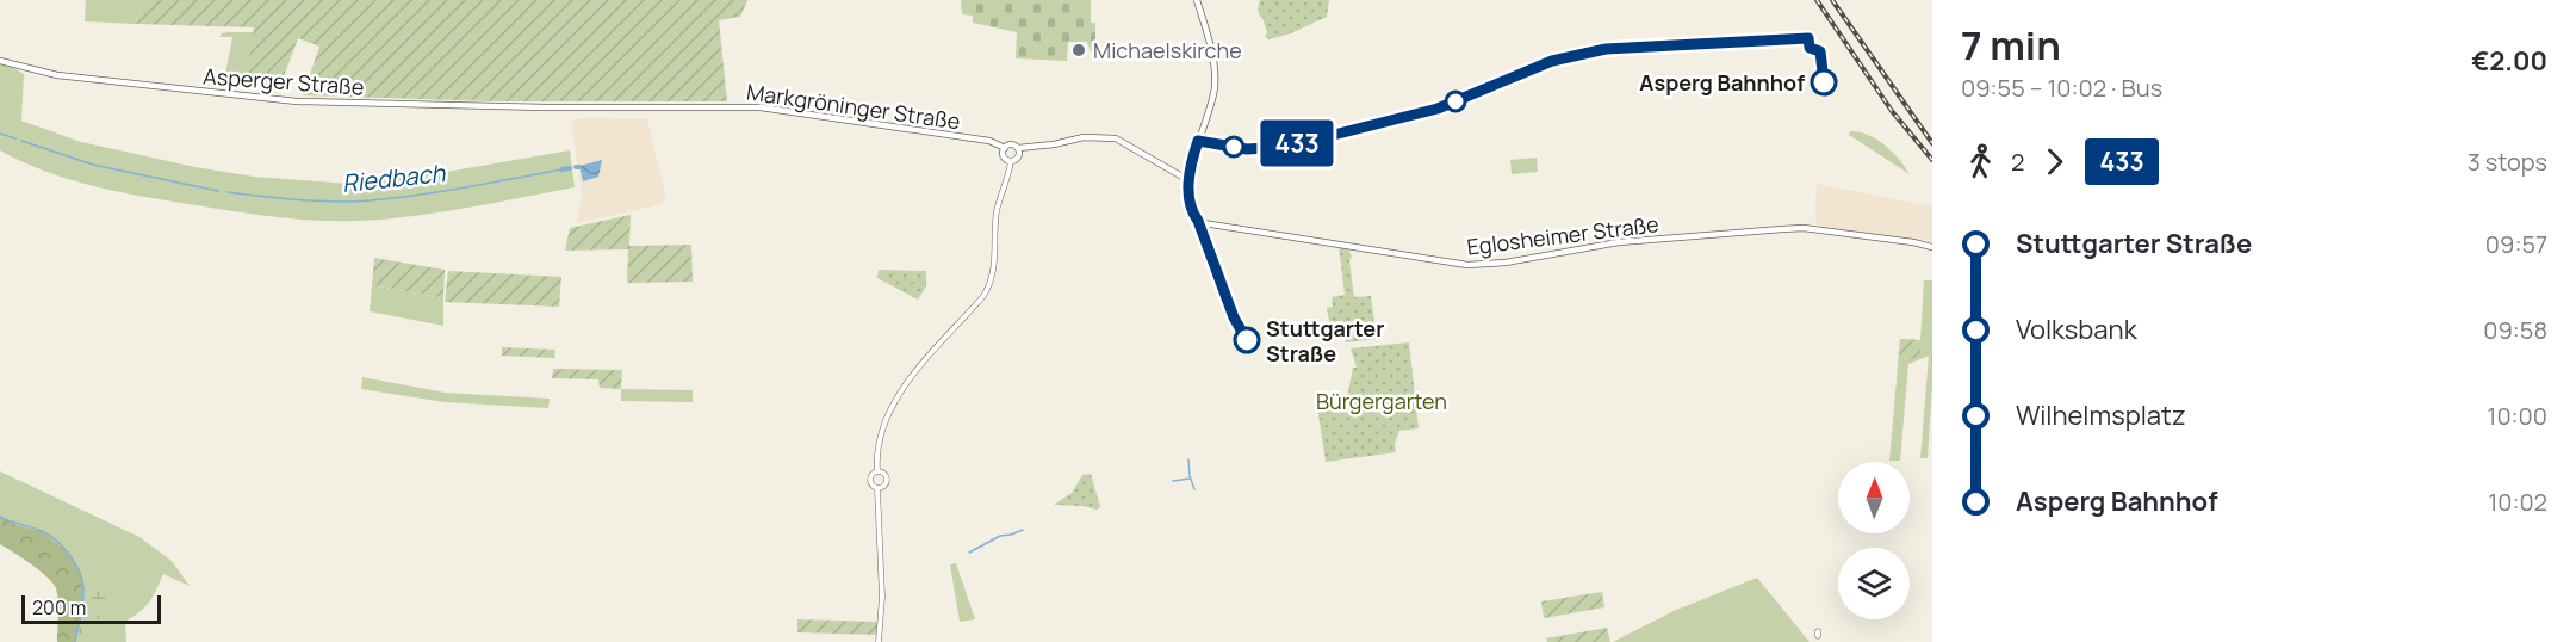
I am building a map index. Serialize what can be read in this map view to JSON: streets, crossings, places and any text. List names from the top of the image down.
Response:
{
  "streets": {
    "main road": ["Asperger Straße", "Markgröninger Straße", "Eglosheimer Straße"]
  },
  "crossings": [
    ["Asperger Straße", "Markgröninger Straße"]
  ],
  "water": ["Riedbach"],
  "parks": ["Bürgergarten"],
  "places": ["Michaelskirche", "Asperg Bahnhof", "Stuttgarter Straße"],
  "lines": ["bus line 433"],
  "scale_bar": "200 m",
  "north": "top",
  "page": {
    "on_map": "433",
    "heading": ["7 min", "09:55 – 10:02 · Bus", "€2.00"],
    "legs": ["2", "433", "3 stops"],
    "list": [
      {
        "name": "Stuttgarter Straße",
        "value": "09:57"
      },
      {
        "name": "Volksbank",
        "value": "09:58"
      },
      {
        "name": "Wilhelmsplatz",
        "value": "10:00"
      },
      {
        "name": "Asperg Bahnhof",
        "value": "10:02"
      }
    ],
    "scale": "200 m"
  }
}
